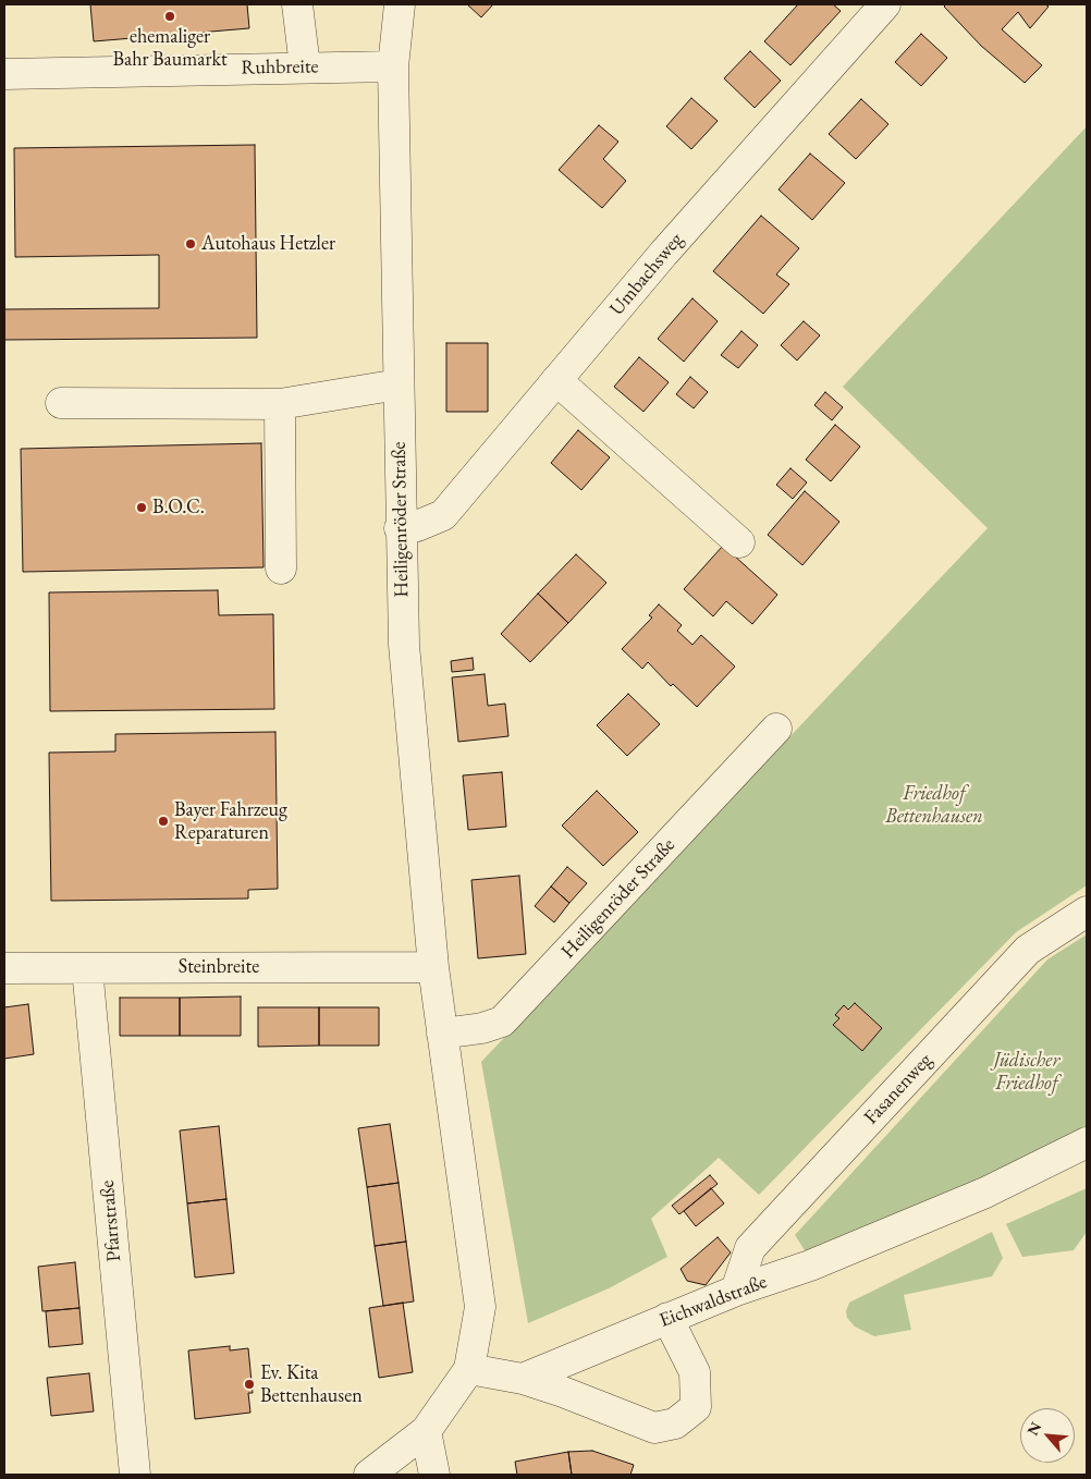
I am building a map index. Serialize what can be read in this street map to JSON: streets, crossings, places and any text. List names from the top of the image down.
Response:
{
  "streets": {
    "street": [
      "Ruhbreite",
      "Umbachsweg",
      "Heiligenröder Straße",
      "Steinbreite",
      "Fasanenweg",
      "Pfarrstraße",
      "Eichwaldstraße"
    ]
  },
  "crossings": [
    ["Ruhbreite", "Heiligenröder Straße"],
    ["Umbachsweg", "Heiligenröder Straße"],
    ["Heiligenröder Straße", "Steinbreite"],
    ["Steinbreite", "Pfarrstraße"],
    ["Fasanenweg", "Eichwaldstraße"]
  ],
  "parks": ["Friedhof Bettenhausen", "Jüdischer Friedhof"],
  "places": [
    "ehemaliger Bahr Baumarkt",
    "Autohaus Hetzler",
    "B.O.C.",
    "Bayer Fahrzeug Reparaturen",
    "Ev. Kita Bettenhausen"
  ],
  "north": "top left"
}
